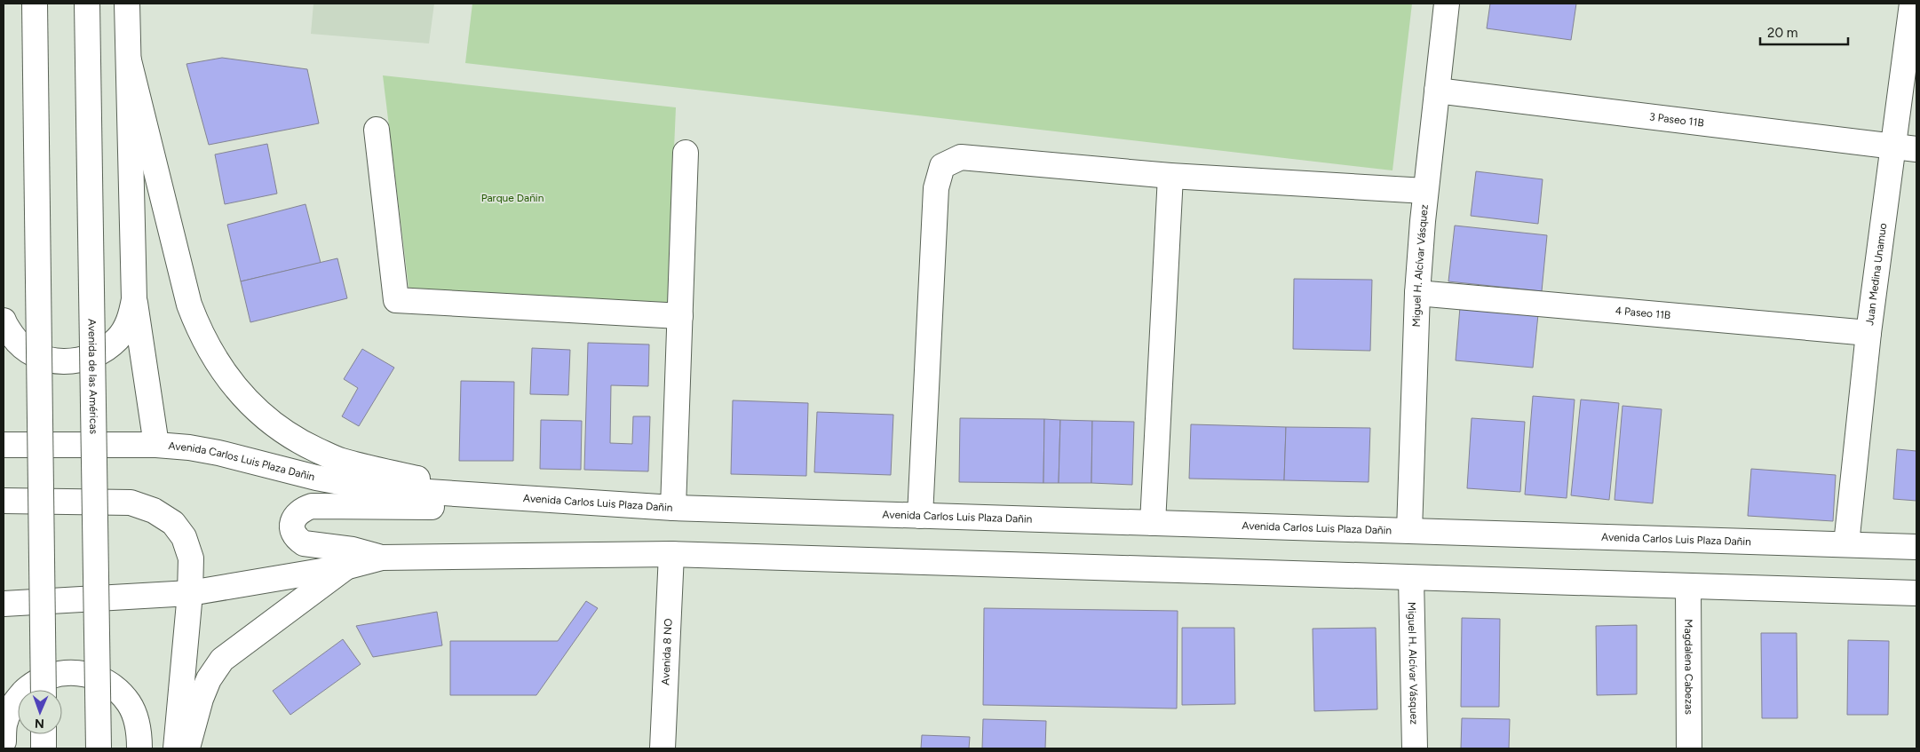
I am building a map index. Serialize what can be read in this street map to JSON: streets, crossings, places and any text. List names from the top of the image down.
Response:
{
  "streets": {
    "main road": [
      "3 Paseo 11B",
      "Miguel H. Alcívar Vásquez",
      "Juan Medina Unamuo",
      "4 Paseo 11B",
      "Avenida de las Américas",
      "Avenida Carlos Luis Plaza Dañin",
      "Avenida 8 NO",
      "Magdalena Cabezas"
    ]
  },
  "crossings": [
    ["3 Paseo 11B", "Miguel H. Alcívar Vásquez"],
    ["3 Paseo 11B", "Juan Medina Unamuo"],
    ["Miguel H. Alcívar Vásquez", "4 Paseo 11B"],
    ["Miguel H. Alcívar Vásquez", "Avenida Carlos Luis Plaza Dañin"],
    ["Juan Medina Unamuo", "4 Paseo 11B"],
    ["Juan Medina Unamuo", "Avenida Carlos Luis Plaza Dañin"]
  ],
  "parks": ["Parque Dañin"],
  "scale_bar": "20 m",
  "north": "bottom"
}
